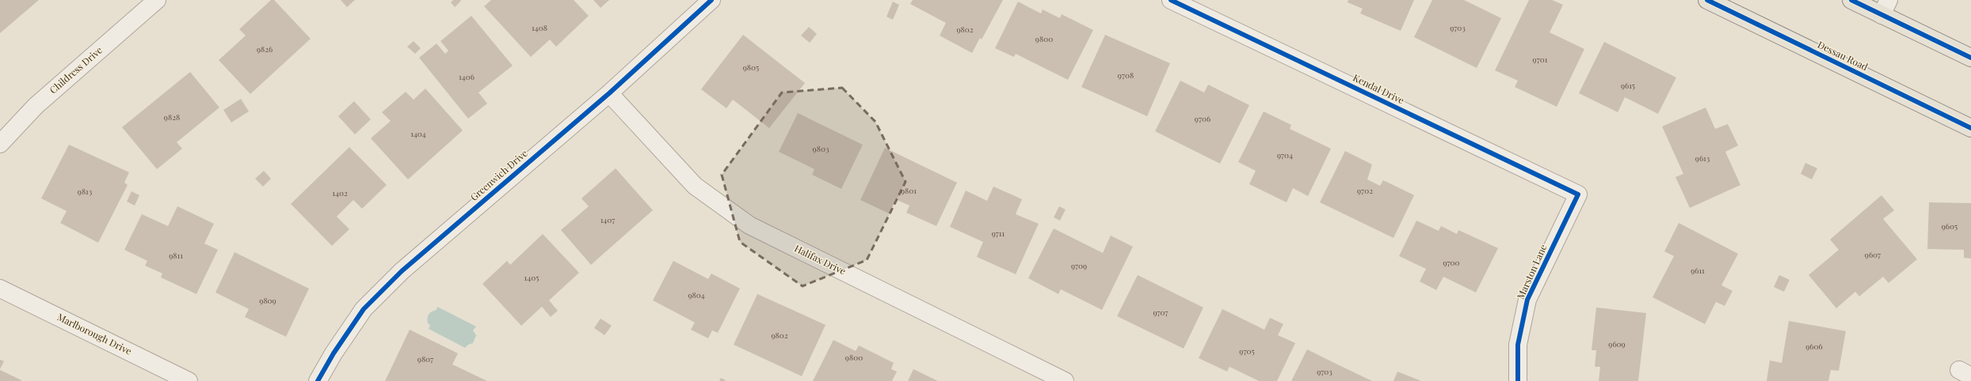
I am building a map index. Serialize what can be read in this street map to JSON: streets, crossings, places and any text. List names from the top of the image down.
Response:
{
  "streets": {
    "main road": ["Dessau Road"],
    "street": [
      "Childress Drive",
      "Kendal Drive",
      "Greenwich Drive",
      "Halifax Drive",
      "Marston Lane",
      "Marlborough Drive"
    ]
  },
  "crossings": [
    ["Kendal Drive", "Marston Lane"],
    ["Greenwich Drive", "Halifax Drive"]
  ],
  "house_numbers": [
    "1408",
    "9703",
    "9802",
    "9800",
    "9826",
    "9701",
    "9805",
    "9708",
    "1406",
    "9615",
    "9828",
    "9706",
    "1404",
    "9803",
    "9704",
    "9613",
    "9801",
    "9702",
    "9813",
    "1402",
    "1407",
    "9605",
    "9711",
    "9607",
    "9811",
    "9700",
    "9709",
    "9611",
    "1405",
    "9804",
    "9809",
    "9707",
    "9802",
    "9609",
    "9606",
    "9705",
    "9800",
    "9807",
    "9703"
  ]
}
